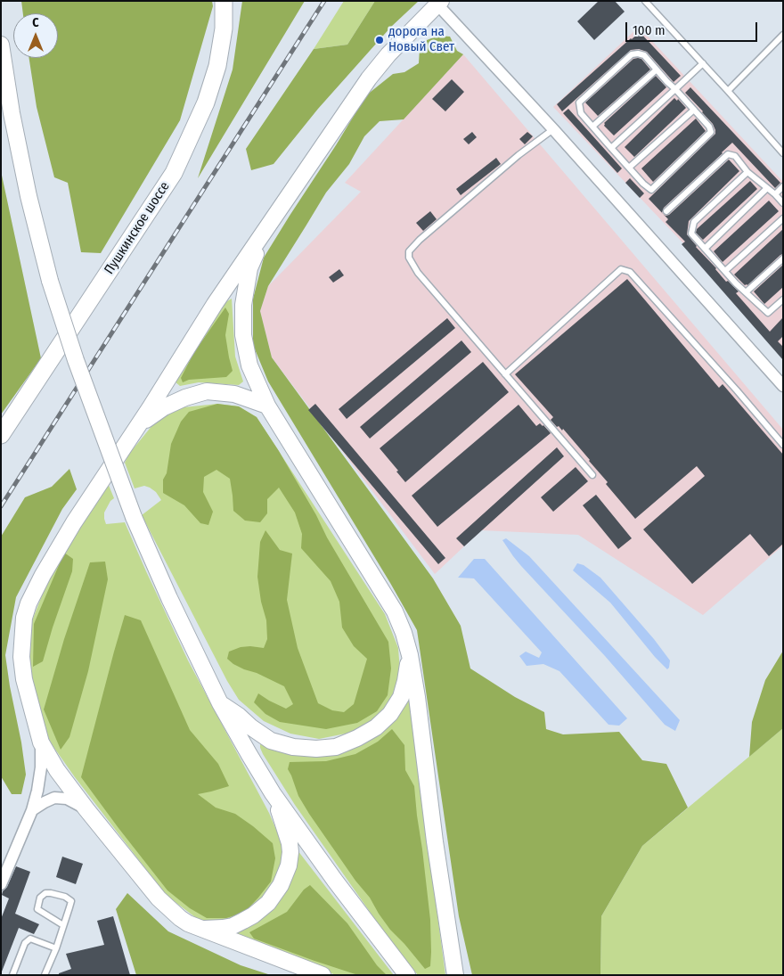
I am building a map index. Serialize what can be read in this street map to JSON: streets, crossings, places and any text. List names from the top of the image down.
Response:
{
  "streets": {
    "main road": ["Пушкинское шоссе"]
  },
  "places": ["дорога на Новый Свет"],
  "scale_bar": "100 m",
  "north": "top"
}
